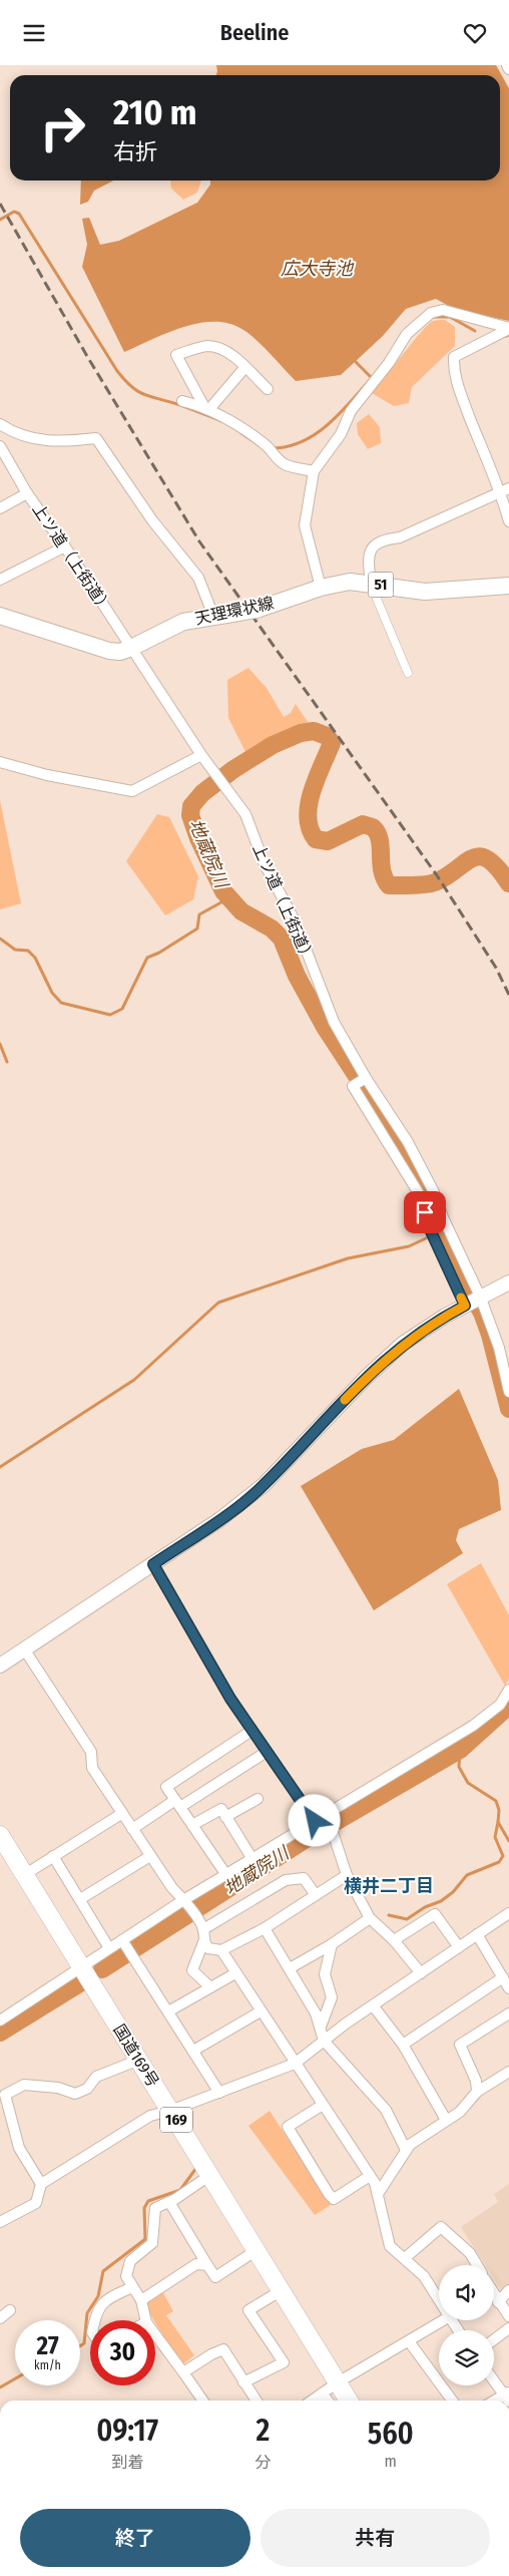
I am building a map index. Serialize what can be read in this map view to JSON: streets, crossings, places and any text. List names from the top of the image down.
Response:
{
  "streets": {
    "highway": ["国道169号", "169"],
    "main road": ["51", "天理環状線"],
    "street": ["上ツ道（上街道）"]
  },
  "crossings": [
    ["上ツ道（上街道）", "天理環状線"]
  ],
  "districts": ["横井二丁目"],
  "water": ["広大寺池", "地蔵院川"],
  "page": {
    "header": "Beeline",
    "turn": ["210 m", "右折"],
    "speed": "27 km/h",
    "limit": "30",
    "eta": [
      "09:17",
      "到着",
      "2",
      "分",
      "560",
      "m"
    ],
    "buttons": ["終了", "共有"]
  }
}
